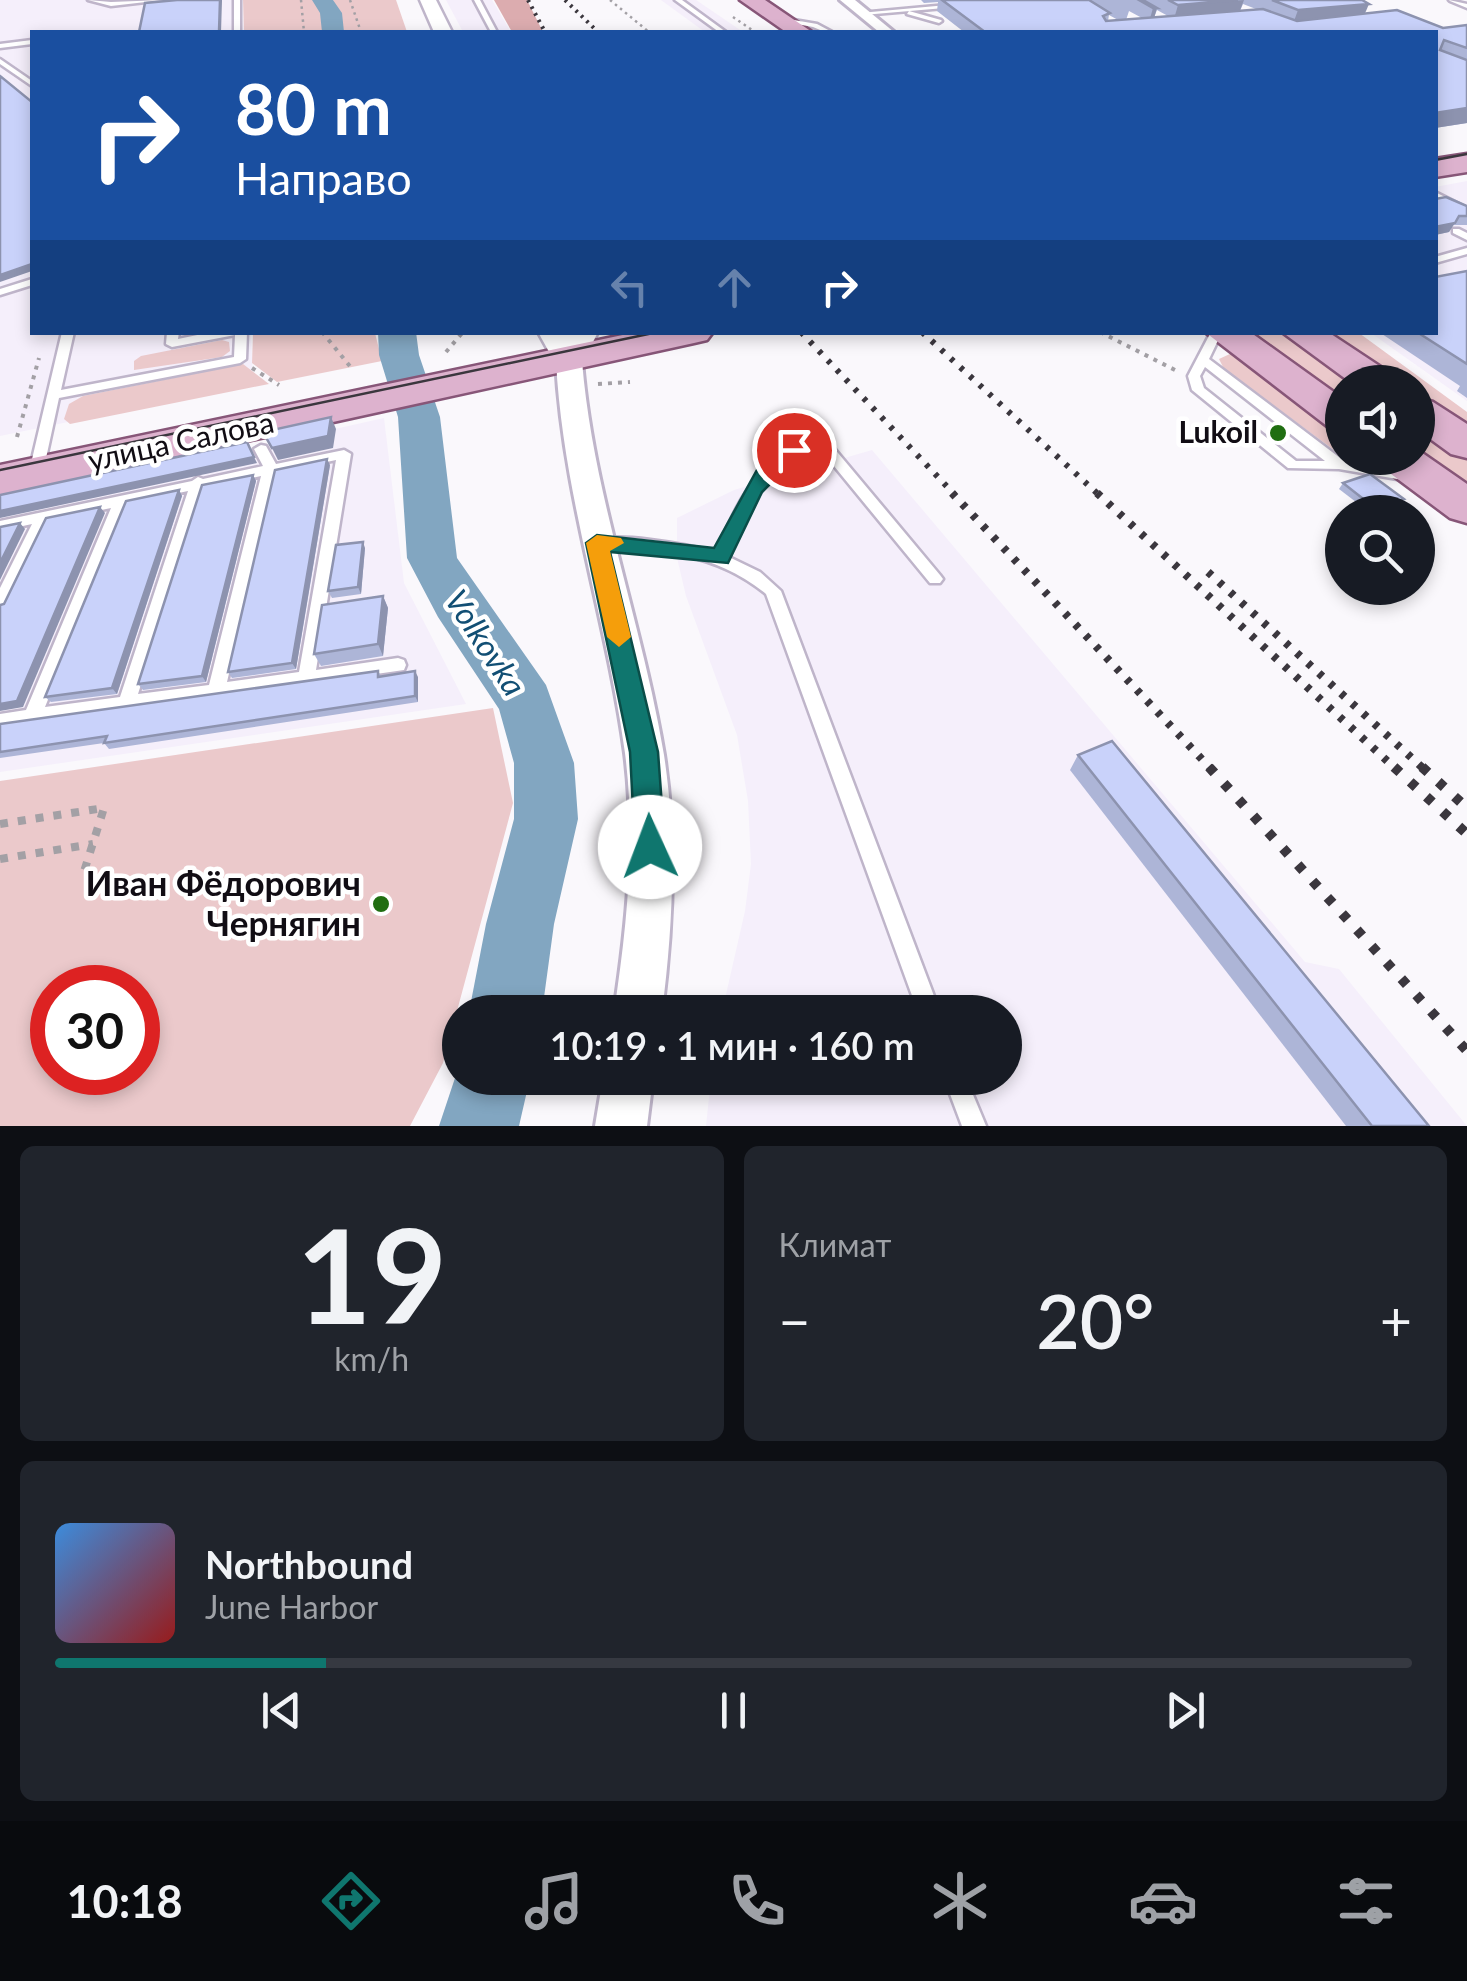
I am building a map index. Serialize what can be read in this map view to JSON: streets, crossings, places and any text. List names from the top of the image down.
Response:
{
  "streets": {
    "main road": ["улица Салова"]
  },
  "water": ["Volkovka"],
  "places": ["Lukoil", "Иван Фёдорович Чернягин"],
  "page": {
    "turn": ["80 m", "Направо"],
    "limit": "30",
    "trip": "10:19 · 1 мин · 160 m",
    "tile": [
      ["19", "km/h"],
      "Климат"
    ],
    "heat": ["−", "20°", "+"],
    "song": ["Northbound", "June Harbor"],
    "tabs": "10:18"
  }
}
